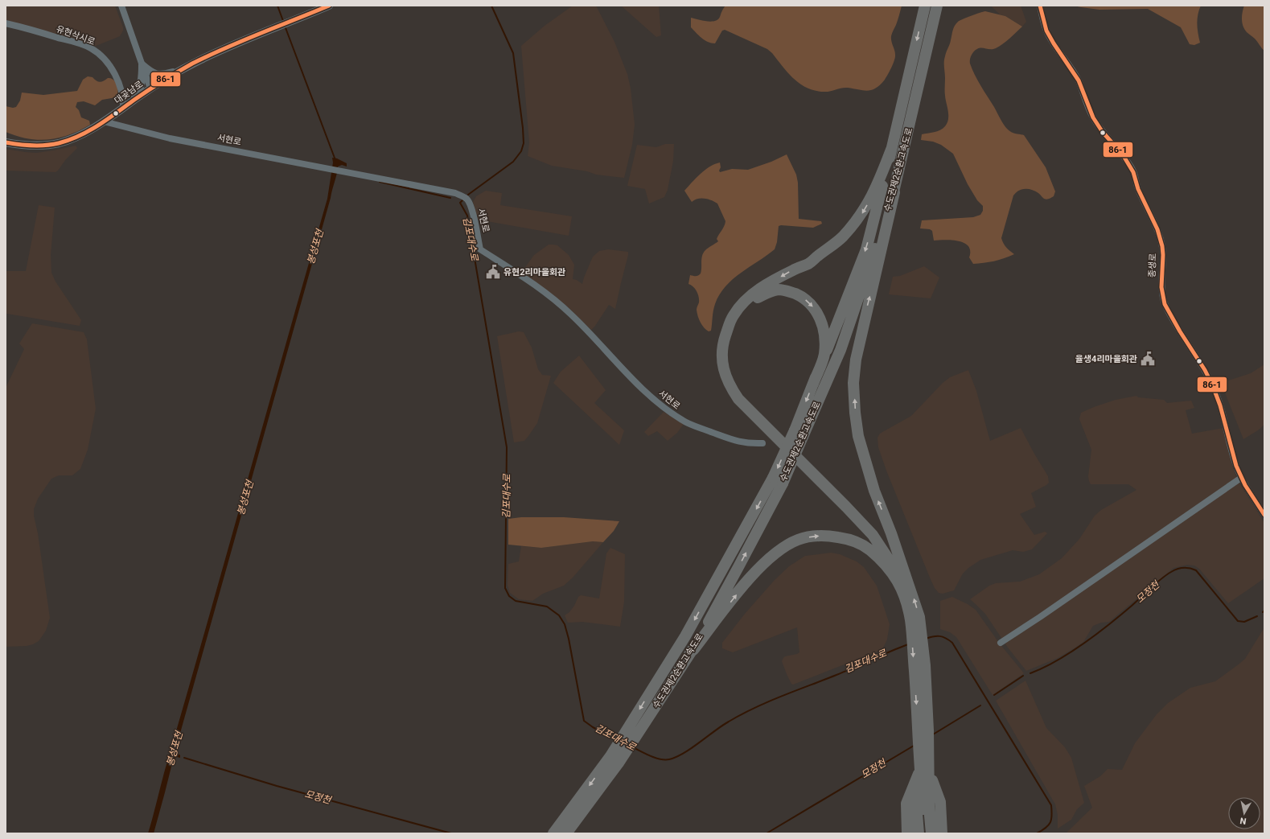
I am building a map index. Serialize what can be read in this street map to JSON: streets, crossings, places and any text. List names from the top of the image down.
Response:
{
  "streets": {
    "highway": ["수도권제2순환고속도로"],
    "street": [
      "유현삭시로",
      "대곶남로",
      "서현로",
      "종생로"
    ]
  },
  "crossings": [
    ["유현삭시로", "대곶남로"],
    ["대곶남로", "서현로"]
  ],
  "water": ["김포대수로", "봉성포천", "모정천"],
  "places": {
    "public building": ["유현2리마을회관", "율생4리마을회관"]
  },
  "lines": ["transit line 86-1"],
  "north": "bottom"
}
